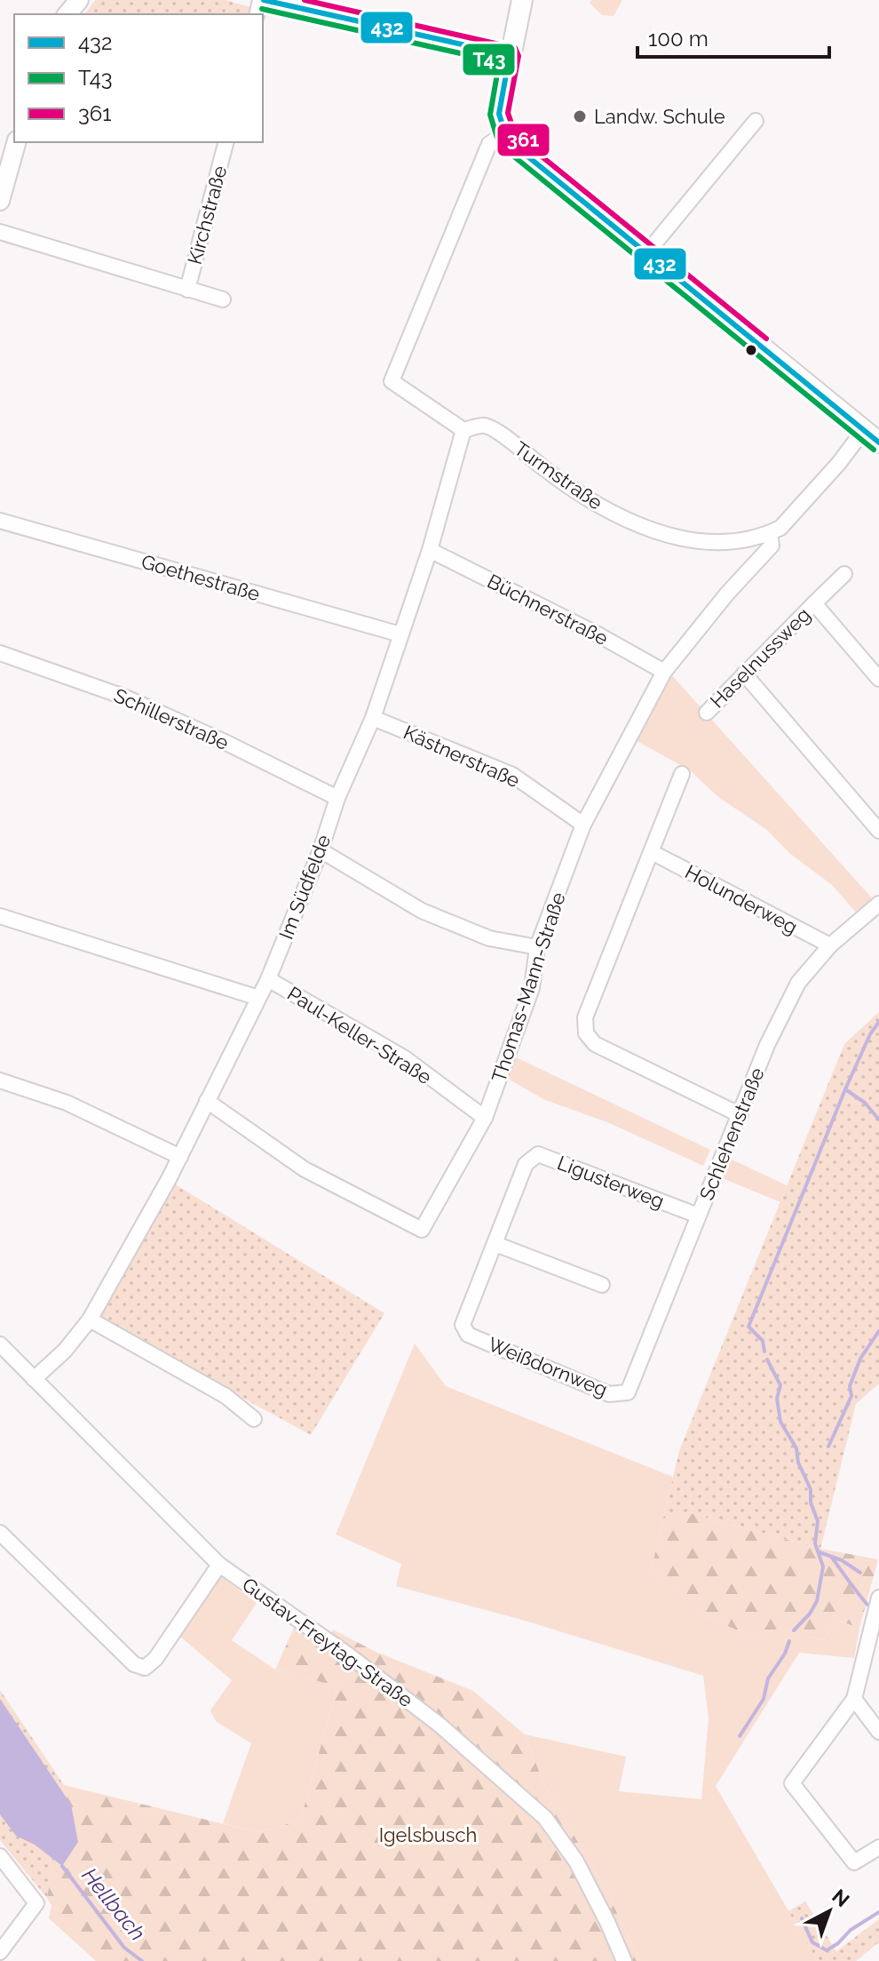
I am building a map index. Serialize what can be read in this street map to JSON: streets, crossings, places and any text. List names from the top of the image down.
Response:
{
  "streets": {
    "street": [
      "Kirchstraße",
      "Turmstraße",
      "Goethestraße",
      "Büchnerstraße",
      "Haselnussweg",
      "Schillerstraße",
      "Kästnerstraße",
      "Im Südfelde",
      "Holunderweg",
      "Thomas-Mann-Straße",
      "Paul-Keller-Straße",
      "Schlehenstraße",
      "Ligusterweg",
      "Weißdornweg",
      "Gustav-Freytag-Straße"
    ]
  },
  "crossings": [
    ["Turmstraße", "Im Südfelde"],
    ["Turmstraße", "Thomas-Mann-Straße"],
    ["Goethestraße", "Im Südfelde"],
    ["Büchnerstraße", "Im Südfelde"],
    ["Büchnerstraße", "Thomas-Mann-Straße"],
    ["Schillerstraße", "Im Südfelde"],
    ["Kästnerstraße", "Im Südfelde"],
    ["Kästnerstraße", "Thomas-Mann-Straße"],
    ["Im Südfelde", "Thomas-Mann-Straße"],
    ["Im Südfelde", "Paul-Keller-Straße"],
    ["Im Südfelde", "Gustav-Freytag-Straße"],
    ["Holunderweg", "Schlehenstraße"],
    ["Thomas-Mann-Straße", "Paul-Keller-Straße"],
    ["Schlehenstraße", "Ligusterweg"],
    ["Schlehenstraße", "Weißdornweg"],
    ["Ligusterweg", "Weißdornweg"]
  ],
  "water": ["Hellbach"],
  "parks": ["Igelsbusch"],
  "places": ["Landw. Schule"],
  "lines": ["transit line 432", "transit line 361", "transit line T43"],
  "legend": ["432", "T43", "361"],
  "scale_bar": "100 m",
  "north": "top right"
}
